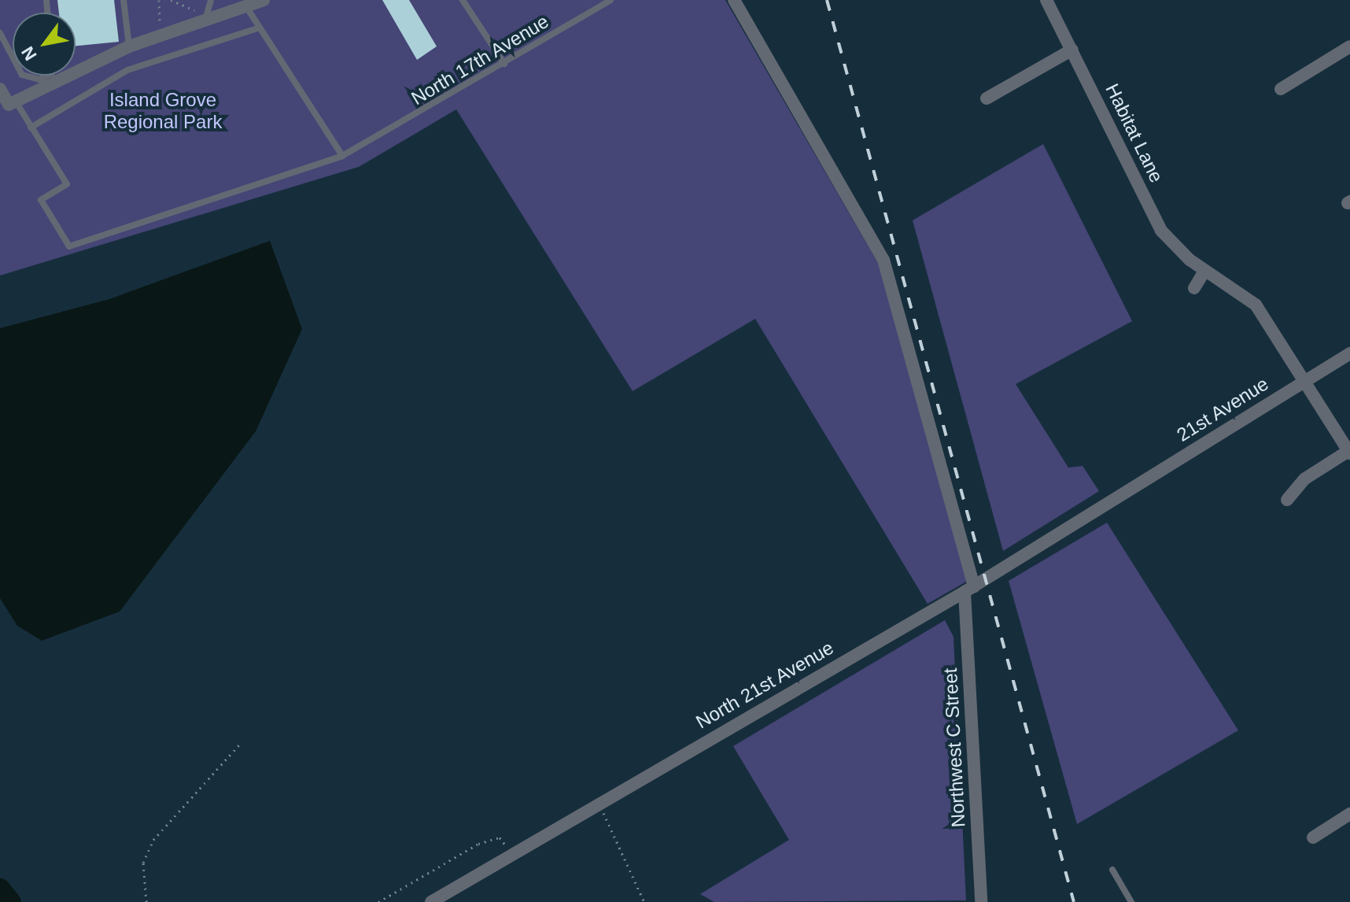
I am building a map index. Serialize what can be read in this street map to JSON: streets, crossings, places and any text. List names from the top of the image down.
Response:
{
  "streets": {
    "street": [
      "Habitat Lane",
      "21st Avenue",
      "North 21st Avenue",
      "Northwest C Street"
    ],
    "lane": ["North 17th Avenue"]
  },
  "crossings": [
    ["Habitat Lane", "21st Avenue"],
    ["21st Avenue", "North 21st Avenue"],
    ["North 21st Avenue", "Northwest C Street"]
  ],
  "parks": ["Island Grove Regional Park"],
  "north": "bottom left"
}
